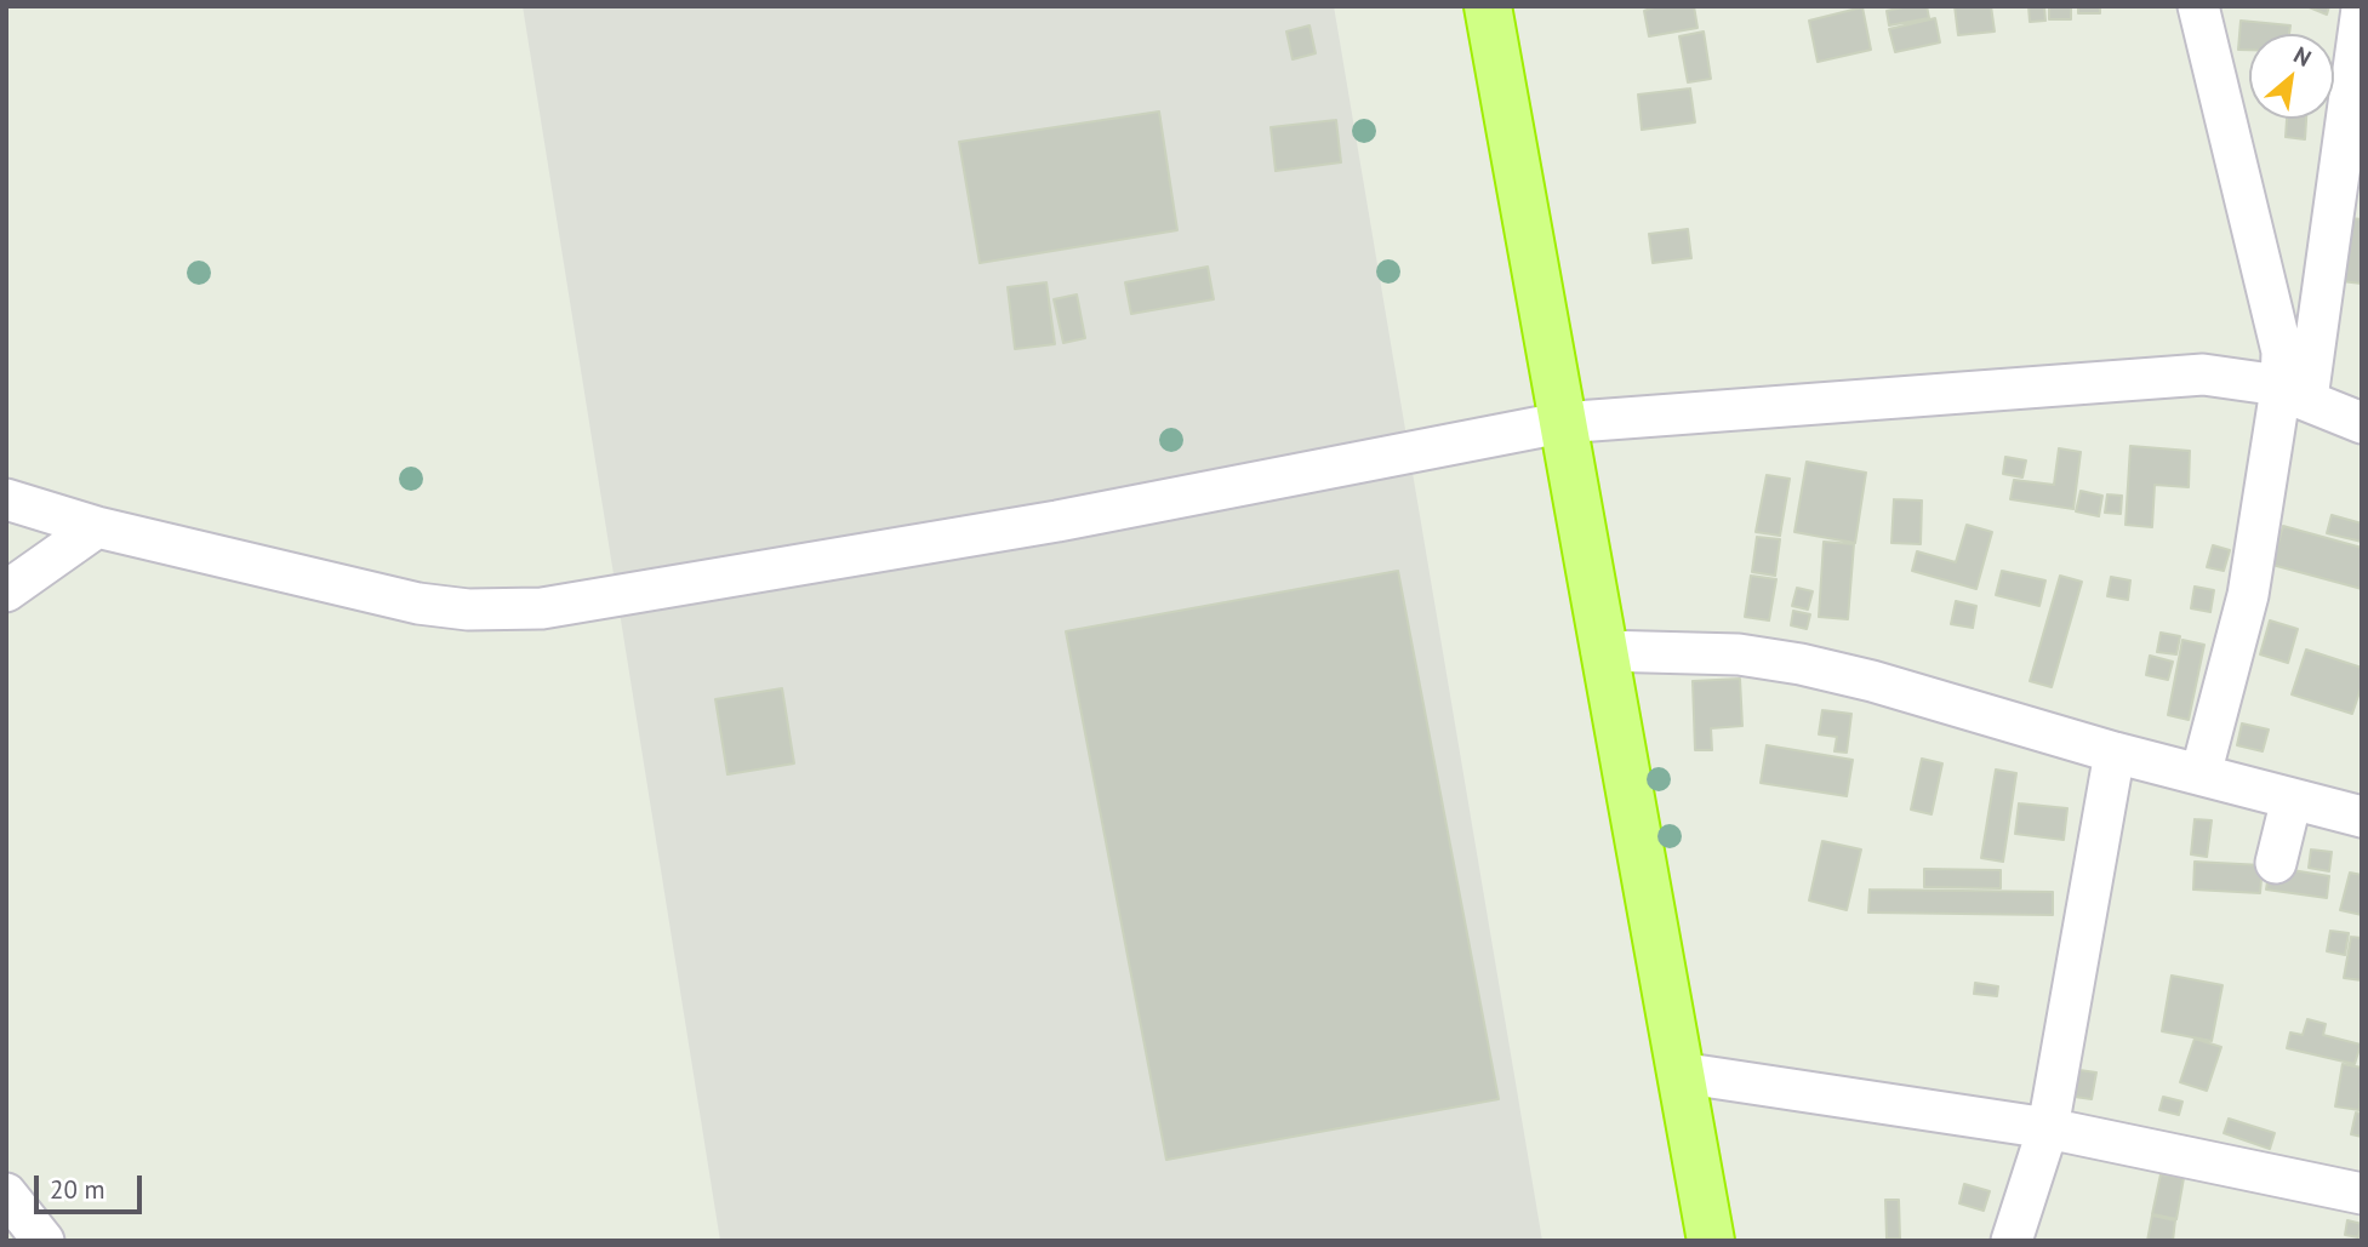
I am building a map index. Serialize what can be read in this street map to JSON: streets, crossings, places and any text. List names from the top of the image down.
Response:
{
  "scale_bar": "20 m",
  "north": "top right"
}
